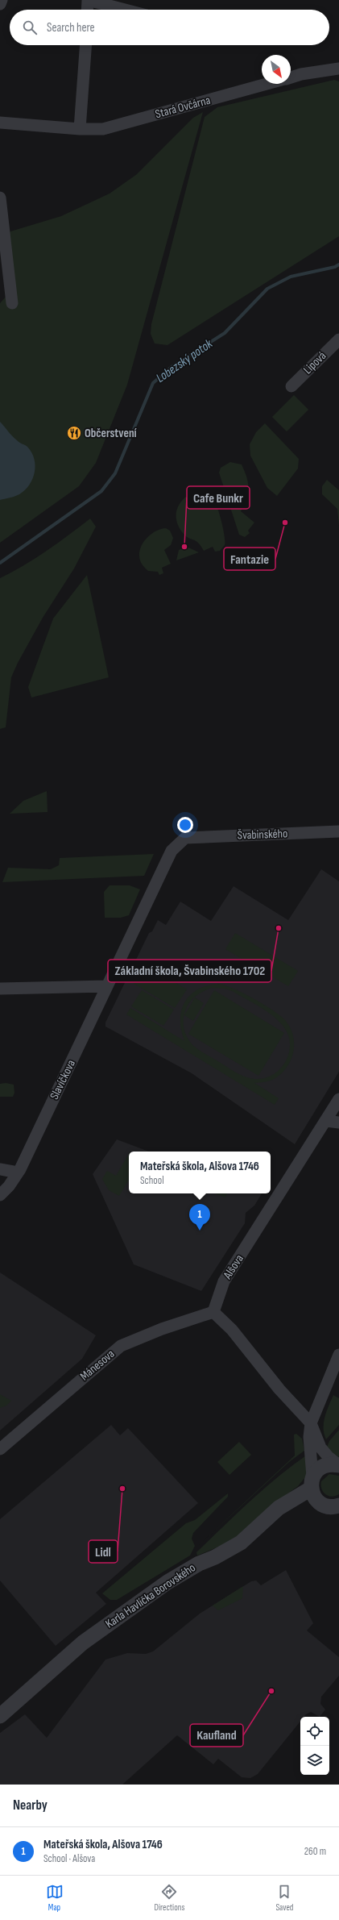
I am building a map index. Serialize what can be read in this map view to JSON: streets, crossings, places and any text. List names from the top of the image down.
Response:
{
  "streets": {
    "street": [
      "Stará Ovčárna",
      "Lipová",
      "Švabinského",
      "Slavíčkova",
      "Alšova",
      "Mánesova",
      "Karla Havlíčka Borovského"
    ]
  },
  "crossings": [
    ["Švabinského", "Slavíčkova"],
    ["Alšova", "Mánesova"]
  ],
  "water": ["Lobezský potok"],
  "places": {
    "restaurant": ["Občerstvení"],
    "other": [
      "Fantazie",
      "Cafe Bunkr",
      "Základní škola, Švabinského 1702",
      "Lidl",
      "Kaufland"
    ]
  },
  "north": "bottom right",
  "page": {
    "search": "Search here",
    "popup": ["Mateřská škola, Alšova 1746", "School"],
    "pins": "1",
    "heading": "Nearby",
    "list": [
      {
        "mark": "1",
        "name": "Mateřská škola, Alšova 1746",
        "note": "School · Alšova",
        "value": "260 m"
      }
    ],
    "nav": ["Map", "Directions", "Saved"]
  }
}
